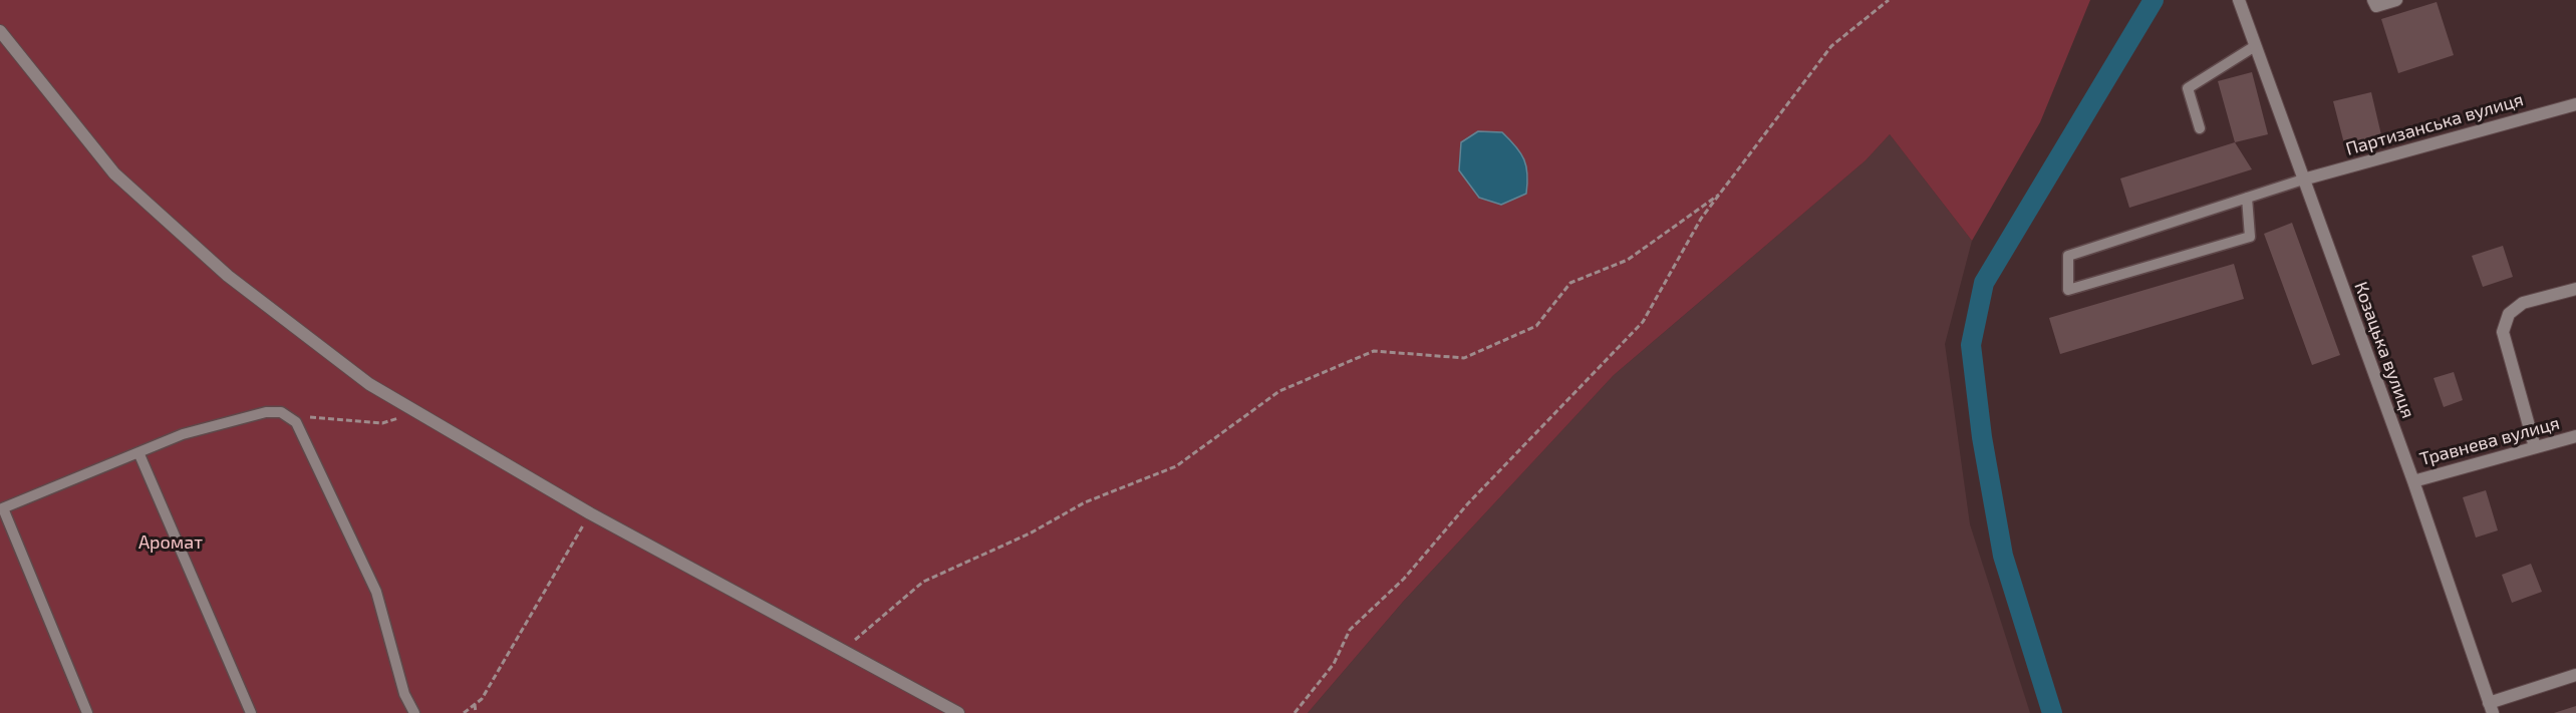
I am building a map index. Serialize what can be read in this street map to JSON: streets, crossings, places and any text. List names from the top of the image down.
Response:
{
  "streets": {
    "street": ["Партизанська вулиця", "Козацька вулиця", "Травнева вулиця"]
  },
  "crossings": [
    ["Партизанська вулиця", "Козацька вулиця"],
    ["Козацька вулиця", "Травнева вулиця"]
  ],
  "parks": ["Аромат"]
}
